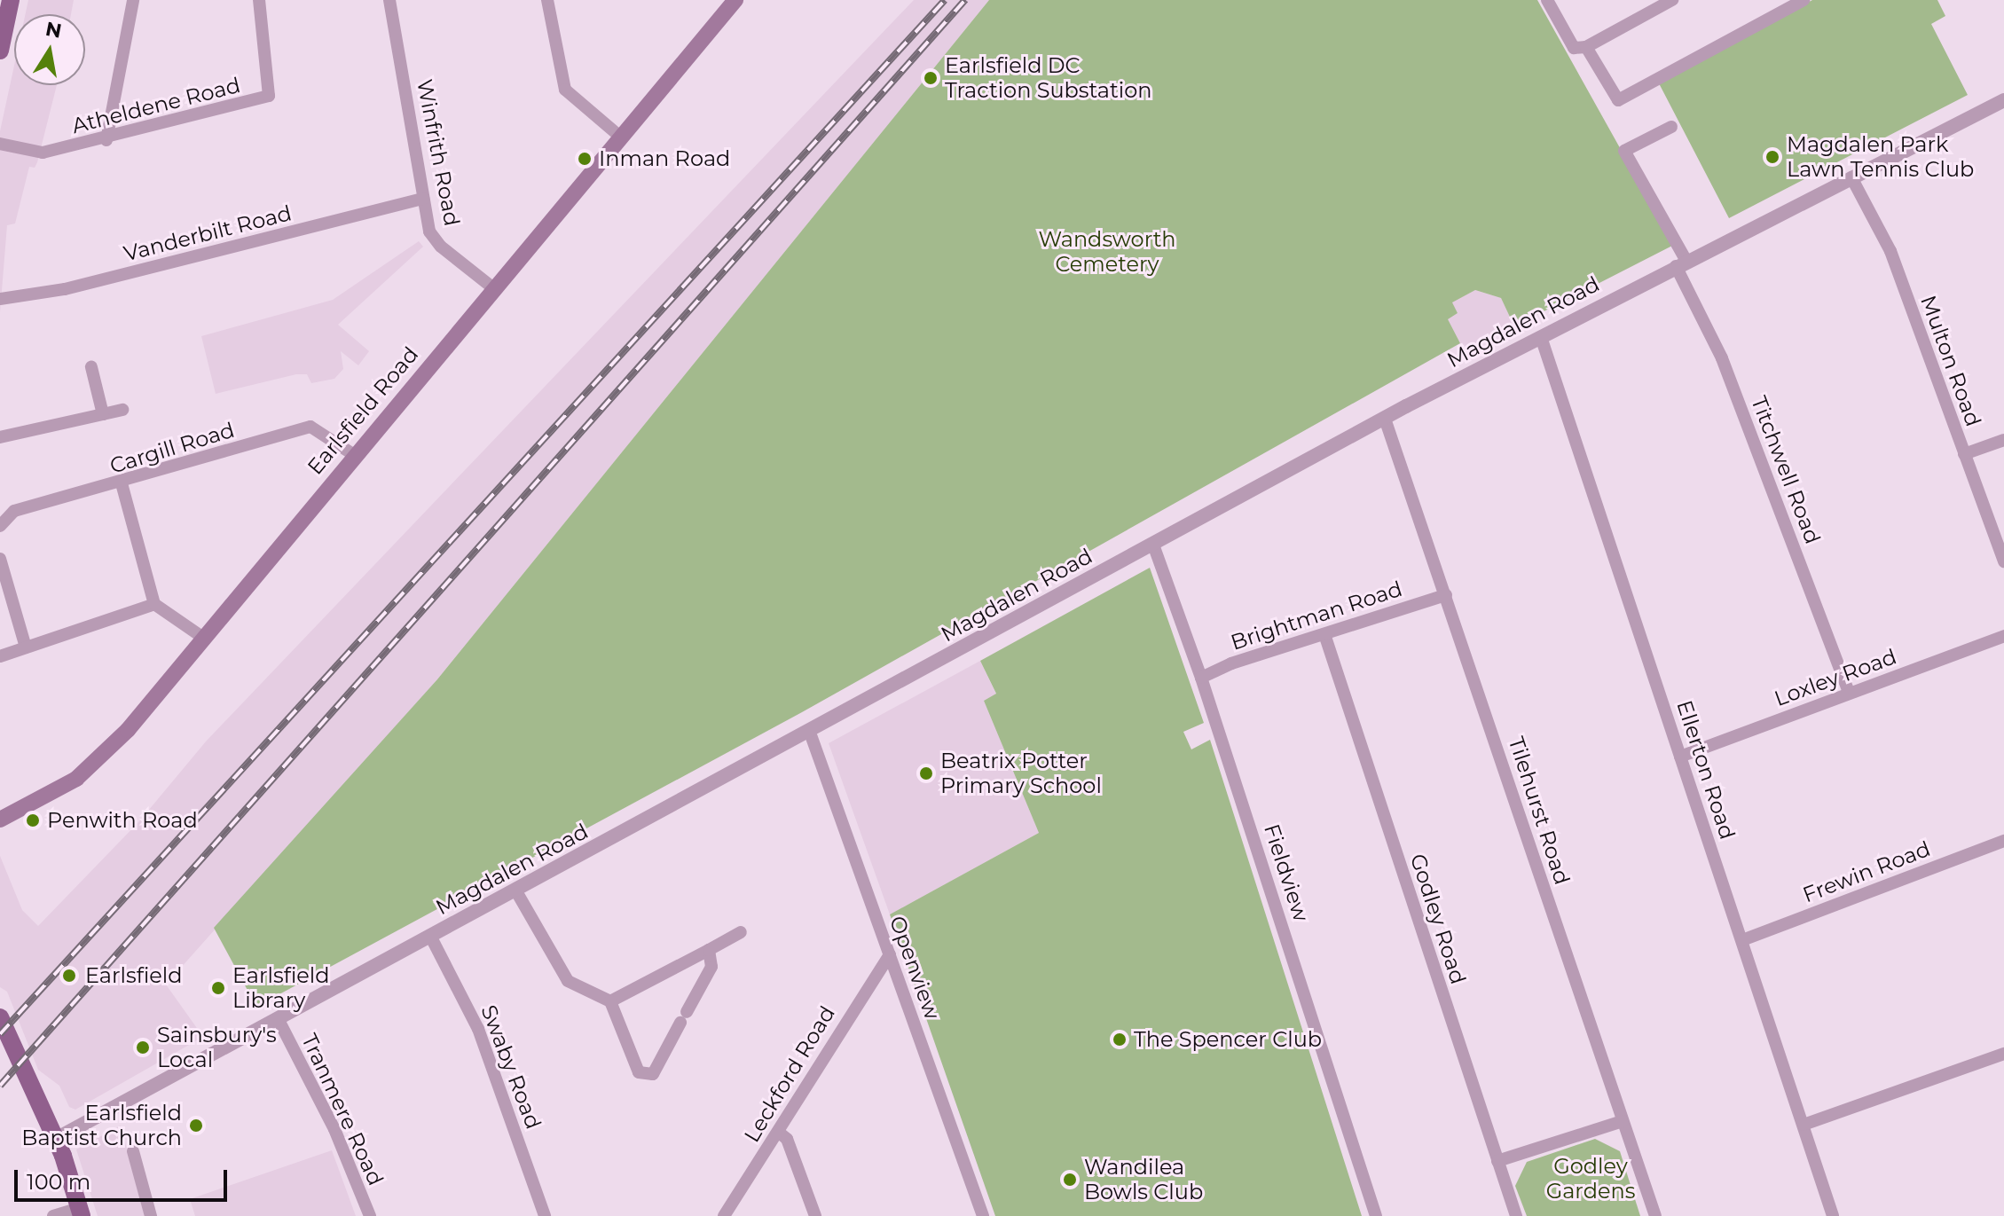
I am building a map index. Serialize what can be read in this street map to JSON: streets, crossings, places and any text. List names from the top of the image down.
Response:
{
  "streets": {
    "main road": ["Earlsfield Road"],
    "street": [
      "Atheldene Road",
      "Winfrith Road",
      "Vanderbilt Road",
      "Magdalen Road",
      "Multon Road",
      "Cargill Road",
      "Titchwell Road",
      "Brightman Road",
      "Loxley Road",
      "Ellerton Road",
      "Tilehurst Road",
      "Frewin Road",
      "Fieldview",
      "Godley Road",
      "Openview",
      "Swaby Road",
      "Leckford Road",
      "Tranmere Road"
    ]
  },
  "crossings": [
    ["Winfrith Road", "Vanderbilt Road"],
    ["Winfrith Road", "Earlsfield Road"],
    ["Magdalen Road", "Multon Road"],
    ["Magdalen Road", "Titchwell Road"],
    ["Magdalen Road", "Ellerton Road"],
    ["Magdalen Road", "Tilehurst Road"],
    ["Magdalen Road", "Fieldview"],
    ["Magdalen Road", "Openview"],
    ["Magdalen Road", "Swaby Road"],
    ["Magdalen Road", "Tranmere Road"],
    ["Earlsfield Road", "Cargill Road"],
    ["Titchwell Road", "Loxley Road"],
    ["Brightman Road", "Tilehurst Road"],
    ["Brightman Road", "Fieldview"],
    ["Brightman Road", "Godley Road"],
    ["Loxley Road", "Ellerton Road"],
    ["Ellerton Road", "Frewin Road"],
    ["Openview", "Leckford Road"]
  ],
  "parks": ["Wandsworth Cemetery", "Godley Gardens"],
  "places": [
    "Earlsfield DC Traction Substation",
    "Magdalen Park Lawn Tennis Club",
    "Inman Road",
    "Beatrix Potter Primary School",
    "Penwith Road",
    "Earlsfield",
    "Earlsfield Library",
    "The Spencer Club",
    "Sainsbury's Local",
    "Earlsfield Baptist Church",
    "Wandilea Bowls Club"
  ],
  "scale_bar": "100 m",
  "north": "top"
}
